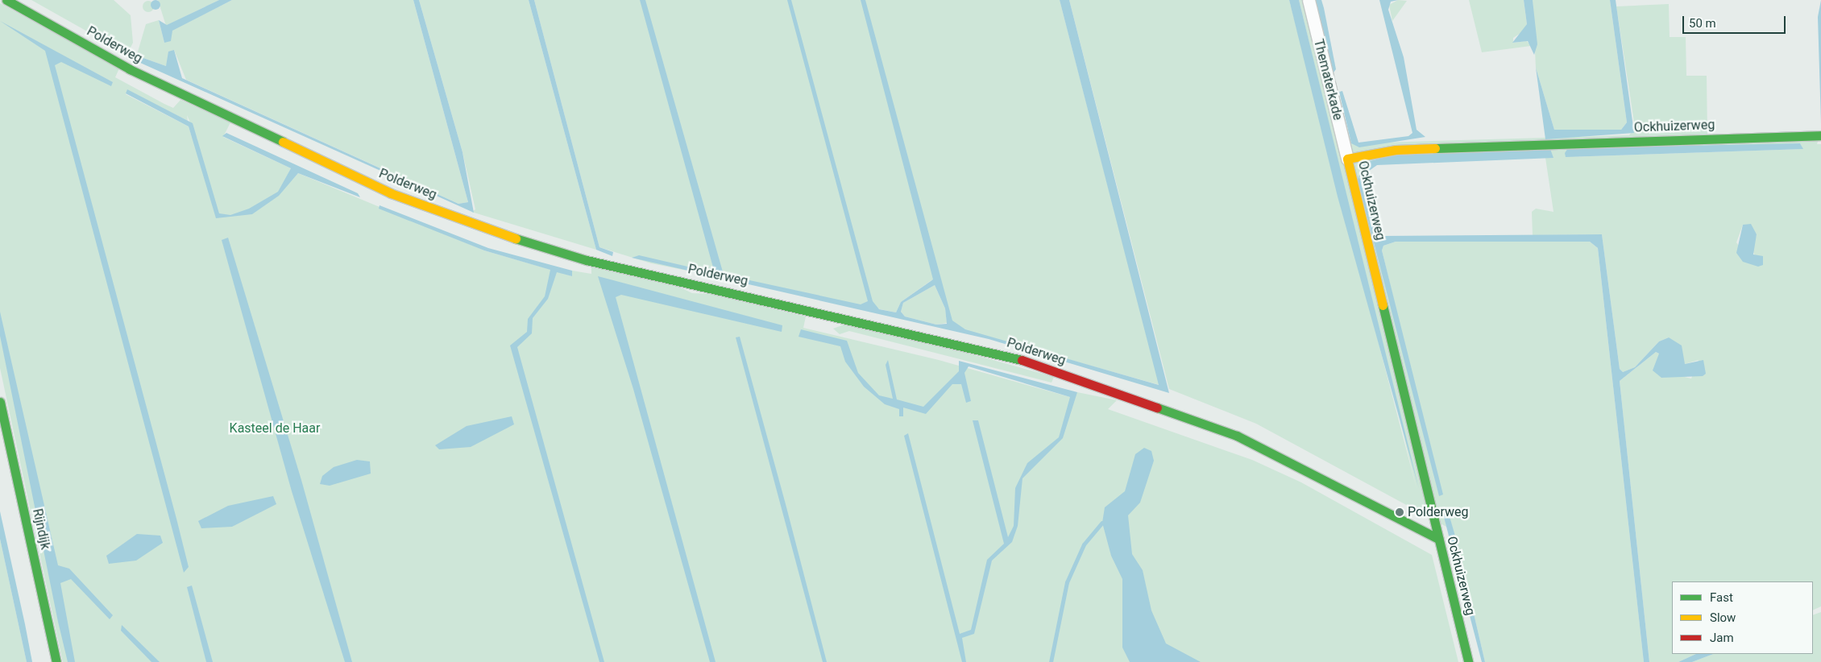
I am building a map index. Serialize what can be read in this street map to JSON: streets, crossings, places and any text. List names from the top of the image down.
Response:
{
  "streets": {
    "street": [
      "Polderweg",
      "Thematerkade",
      "Ockhuizerweg",
      "Rijndijk"
    ]
  },
  "crossings": [
    ["Polderweg", "Ockhuizerweg"],
    ["Thematerkade", "Ockhuizerweg"]
  ],
  "parks": ["Kasteel de Haar"],
  "places": ["Polderweg"],
  "legend": ["Fast", "Slow", "Jam"],
  "scale_bar": "50 m"
}
